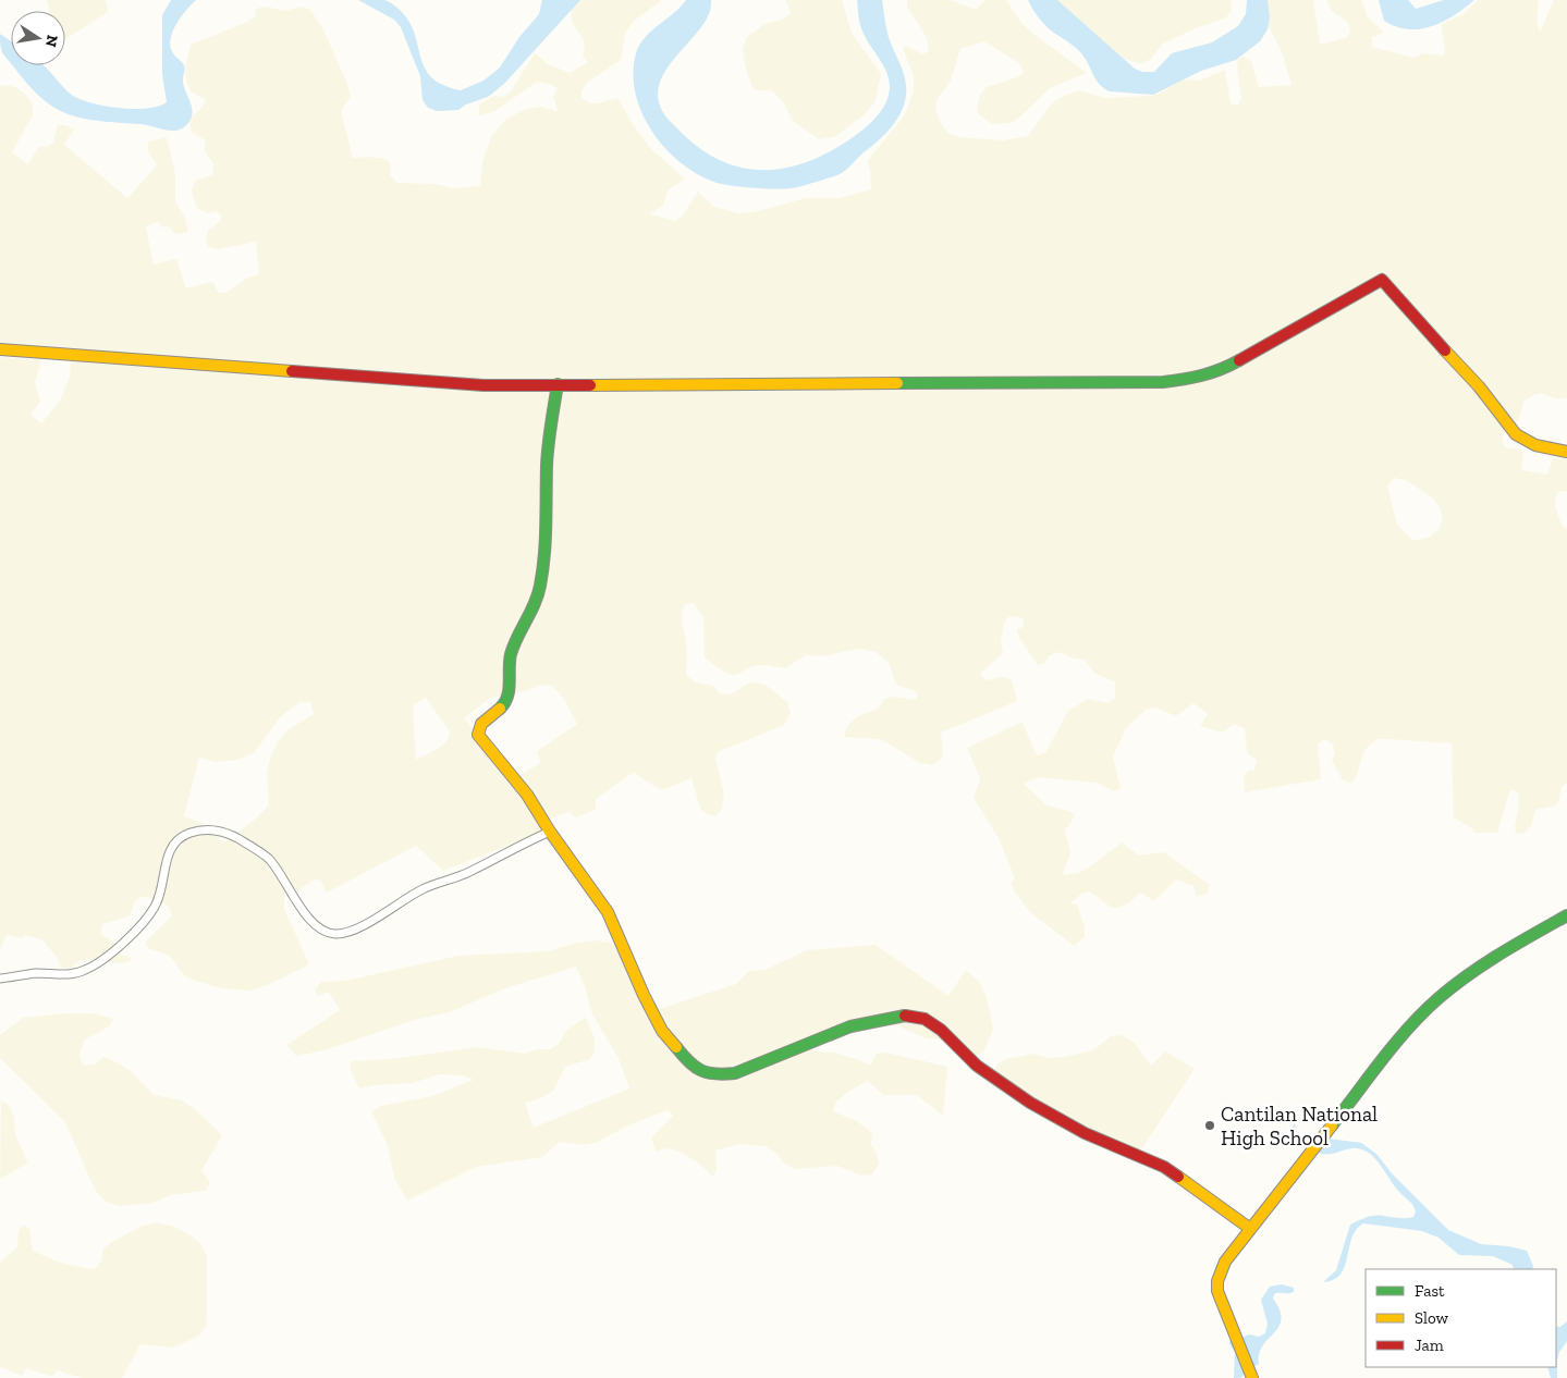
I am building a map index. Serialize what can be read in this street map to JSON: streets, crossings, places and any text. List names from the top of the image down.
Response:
{
  "places": ["Cantilan National High School"],
  "legend": ["Fast", "Slow", "Jam"],
  "north": "right"
}
